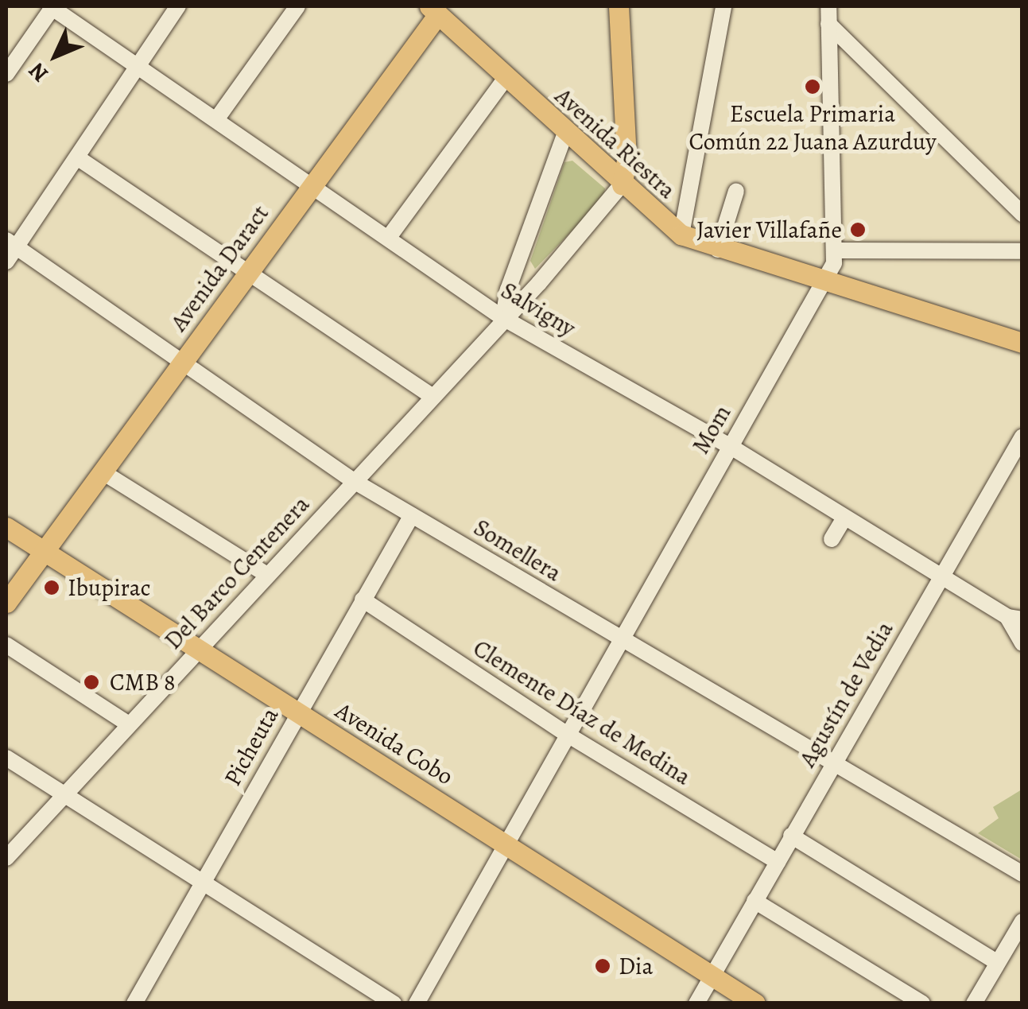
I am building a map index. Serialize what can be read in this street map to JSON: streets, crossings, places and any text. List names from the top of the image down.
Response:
{
  "streets": {
    "main road": ["Avenida Riestra", "Avenida Daract", "Avenida Cobo"],
    "street": [
      "Salvigny",
      "Mom",
      "Somellera",
      "Del Barco Centenera",
      "Agustín de Vedia",
      "Clemente Díaz de Medina",
      "Picheuta"
    ]
  },
  "crossings": [
    ["Avenida Riestra", "Avenida Daract"],
    ["Avenida Riestra", "Mom"],
    ["Avenida Riestra", "Del Barco Centenera"],
    ["Avenida Daract", "Salvigny"],
    ["Avenida Daract", "Somellera"],
    ["Avenida Daract", "Avenida Cobo"],
    ["Salvigny", "Mom"],
    ["Salvigny", "Del Barco Centenera"],
    ["Salvigny", "Agustín de Vedia"],
    ["Mom", "Somellera"],
    ["Mom", "Clemente Díaz de Medina"],
    ["Mom", "Avenida Cobo"],
    ["Somellera", "Del Barco Centenera"],
    ["Somellera", "Agustín de Vedia"],
    ["Somellera", "Picheuta"],
    ["Del Barco Centenera", "Avenida Cobo"],
    ["Agustín de Vedia", "Clemente Díaz de Medina"],
    ["Agustín de Vedia", "Avenida Cobo"],
    ["Clemente Díaz de Medina", "Picheuta"],
    ["Avenida Cobo", "Picheuta"]
  ],
  "places": [
    "Escuela Primaria Común 22 Juana Azurduy",
    "Javier Villafañe",
    "Ibupirac",
    "CMB 8",
    "Dia"
  ],
  "north": "bottom left"
}
